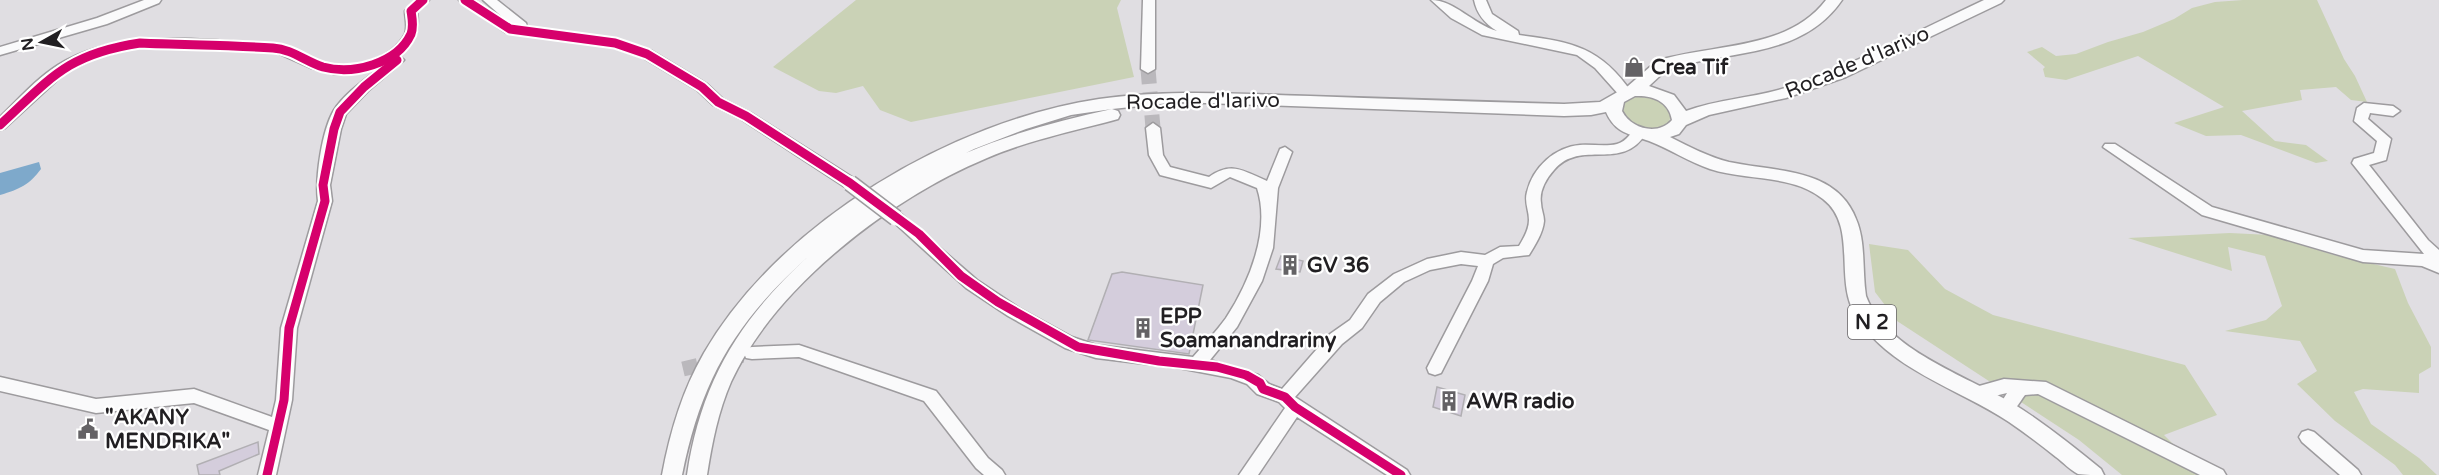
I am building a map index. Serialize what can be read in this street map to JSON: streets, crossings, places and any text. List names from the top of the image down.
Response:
{
  "streets": {
    "main road": ["Rocade d'Iarivo", "N 2"]
  },
  "crossings": [
    ["Rocade d'Iarivo", "N 2"]
  ],
  "places": {
    "shop": ["Crea Tif"],
    "building": ["GV 36", "EPP Soamanandrariny", "AWR radio"],
    "public building": ["\"AKANY MENDRIKA\""]
  },
  "north": "left"
}
